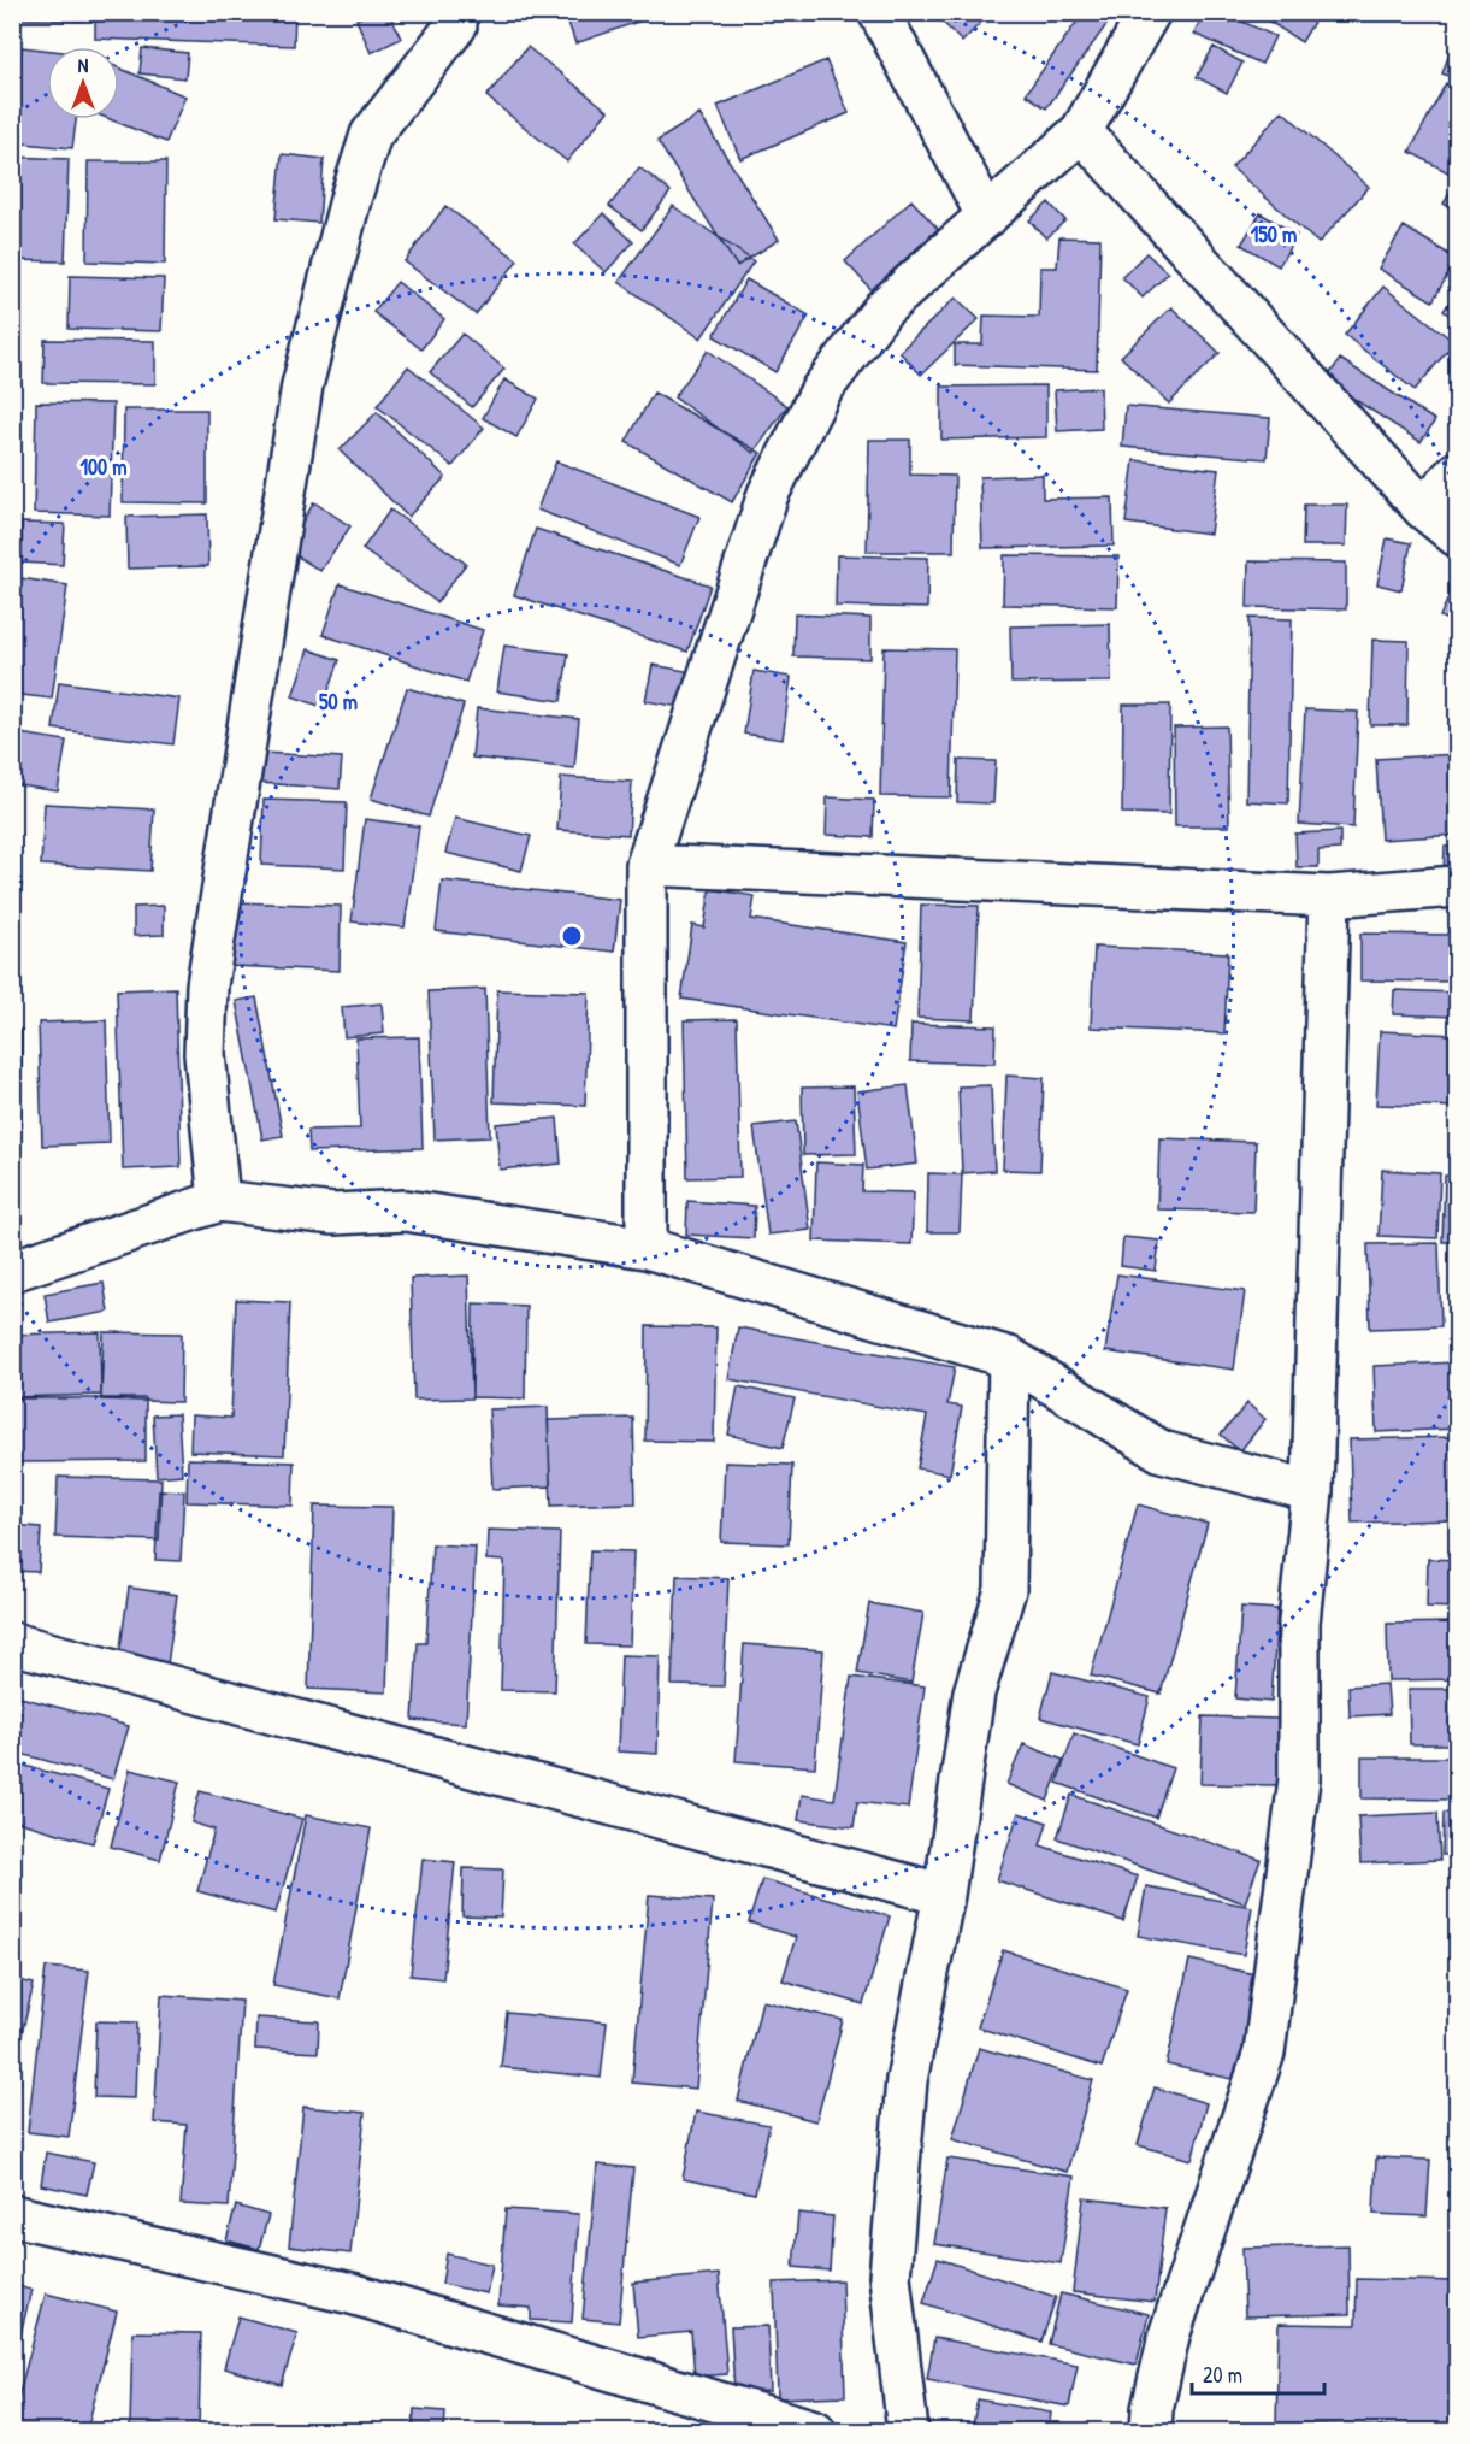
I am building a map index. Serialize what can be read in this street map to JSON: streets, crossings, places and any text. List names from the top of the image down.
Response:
{
  "scale_bar": "20 m",
  "north": "top",
  "rings": ["150 m", "100 m", "50 m"]
}
